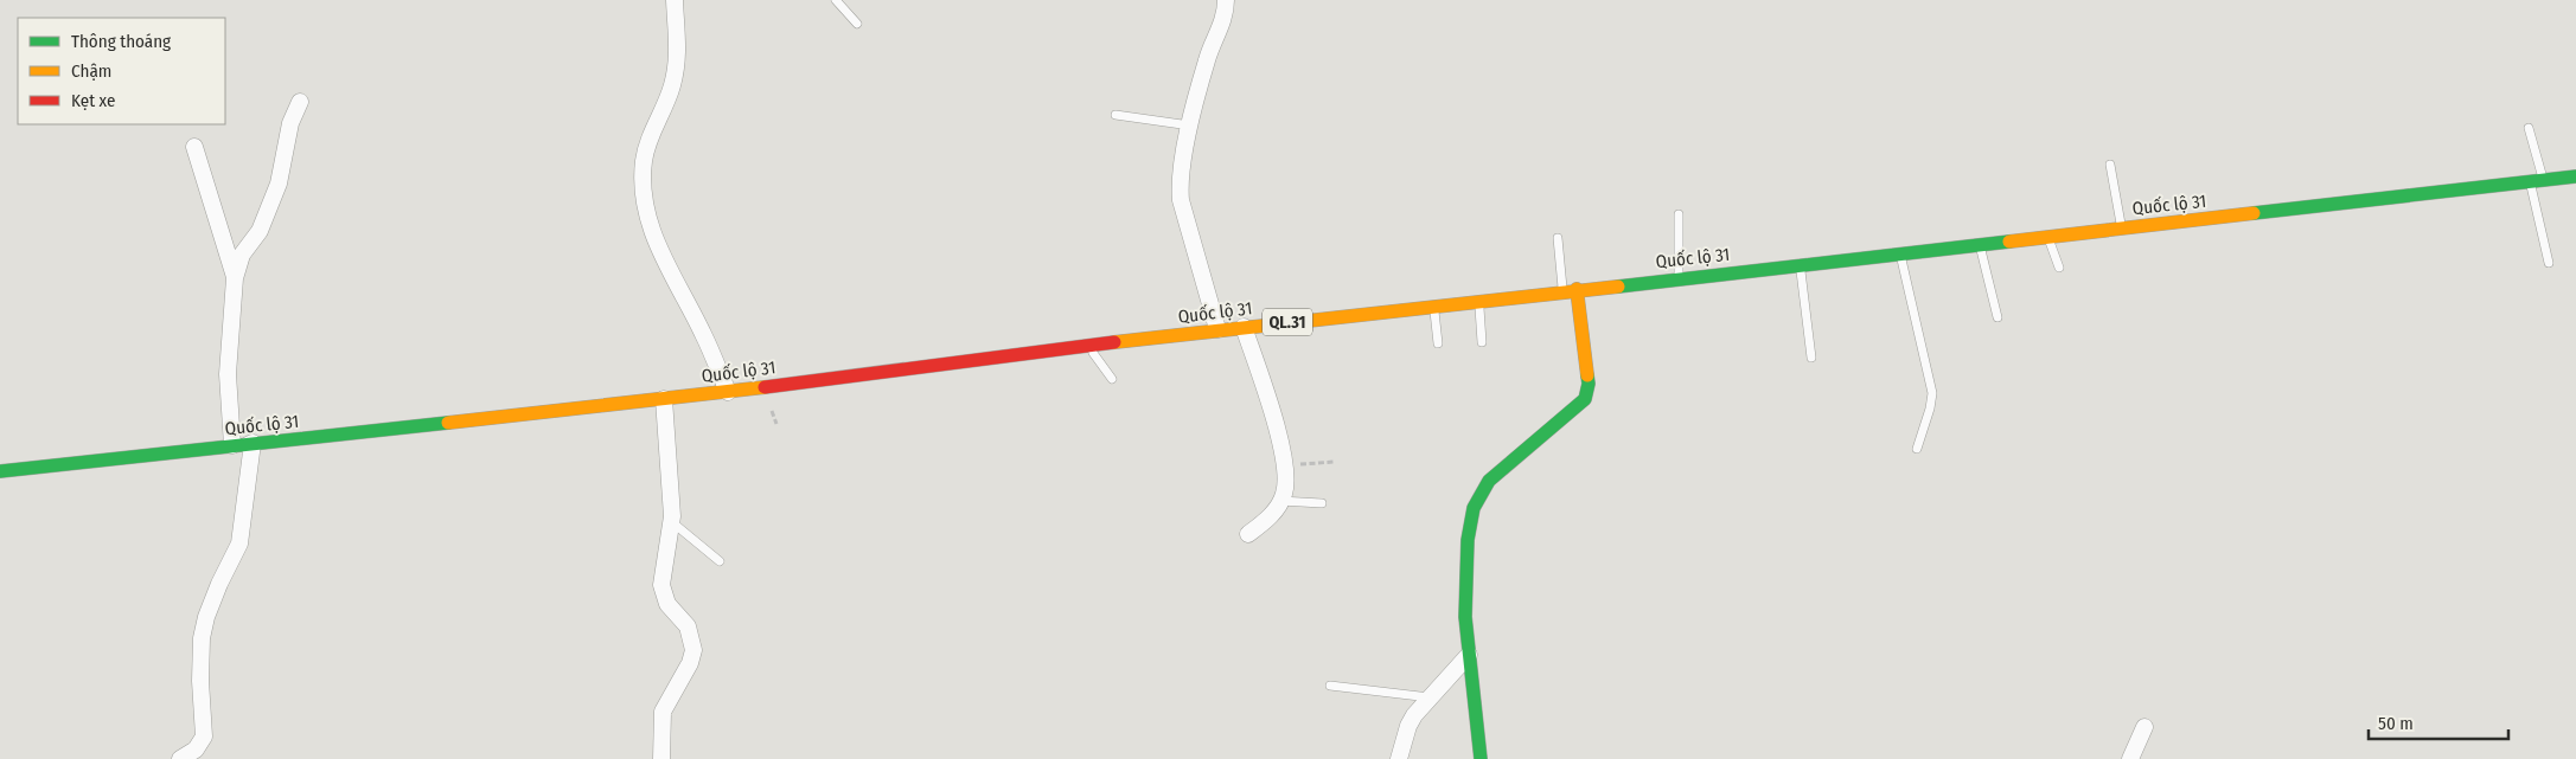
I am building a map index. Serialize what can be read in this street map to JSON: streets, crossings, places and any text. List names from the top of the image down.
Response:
{
  "streets": {
    "main road": ["Quốc lộ 31", "QL.31"]
  },
  "legend": ["Thông thoáng", "Chậm", "Kẹt xe"],
  "scale_bar": "50 m"
}
